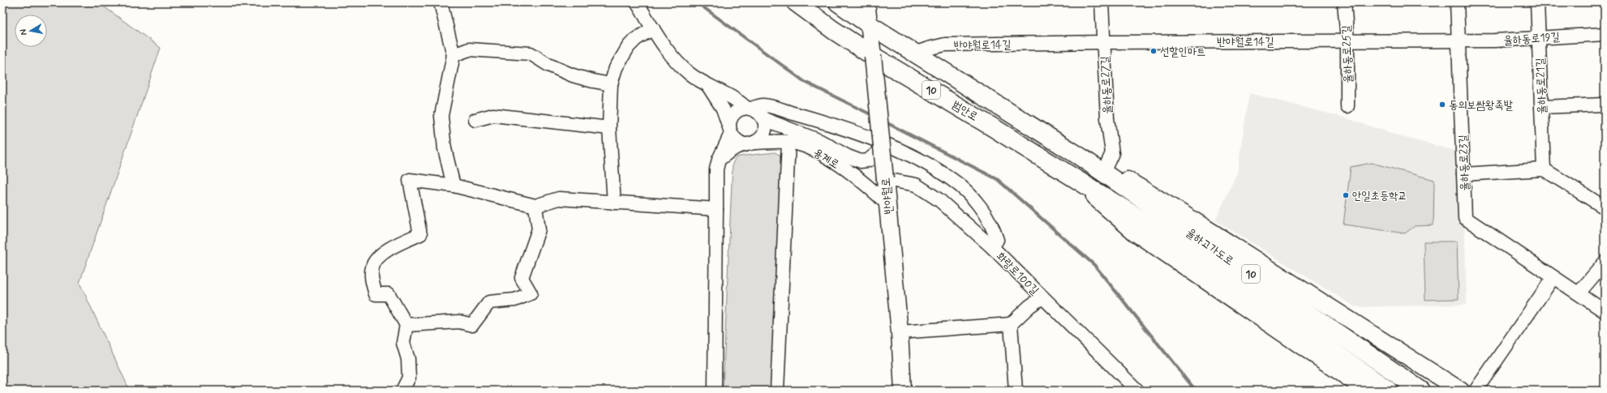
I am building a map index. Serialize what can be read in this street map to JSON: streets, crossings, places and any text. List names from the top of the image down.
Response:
{
  "streets": {
    "highway": ["10", "범안로", "율하고가도로"],
    "main road": ["반야월로"],
    "street": [
      "율하동로19길",
      "반야월로14길",
      "율하동로25길",
      "율하동로27길",
      "율하동로21길",
      "용계로",
      "율하동로23길",
      "화랑로100길"
    ]
  },
  "crossings": [
    ["율하동로19길", "반야월로14길"],
    ["율하동로19길", "율하동로21길"],
    ["율하동로19길", "율하동로23길"],
    ["반야월로14길", "율하동로25길"],
    ["반야월로14길", "율하동로27길"],
    ["반야월로14길", "범안로"],
    ["반야월로14길", "율하동로23길"],
    ["범안로", "반야월로"],
    ["범안로", "율하고가도로"],
    ["용계로", "반야월로"],
    ["반야월로", "화랑로100길"]
  ],
  "places": ["선할인마트", "동의보쌈왕족발", "안일초등학교"],
  "north": "left"
}
